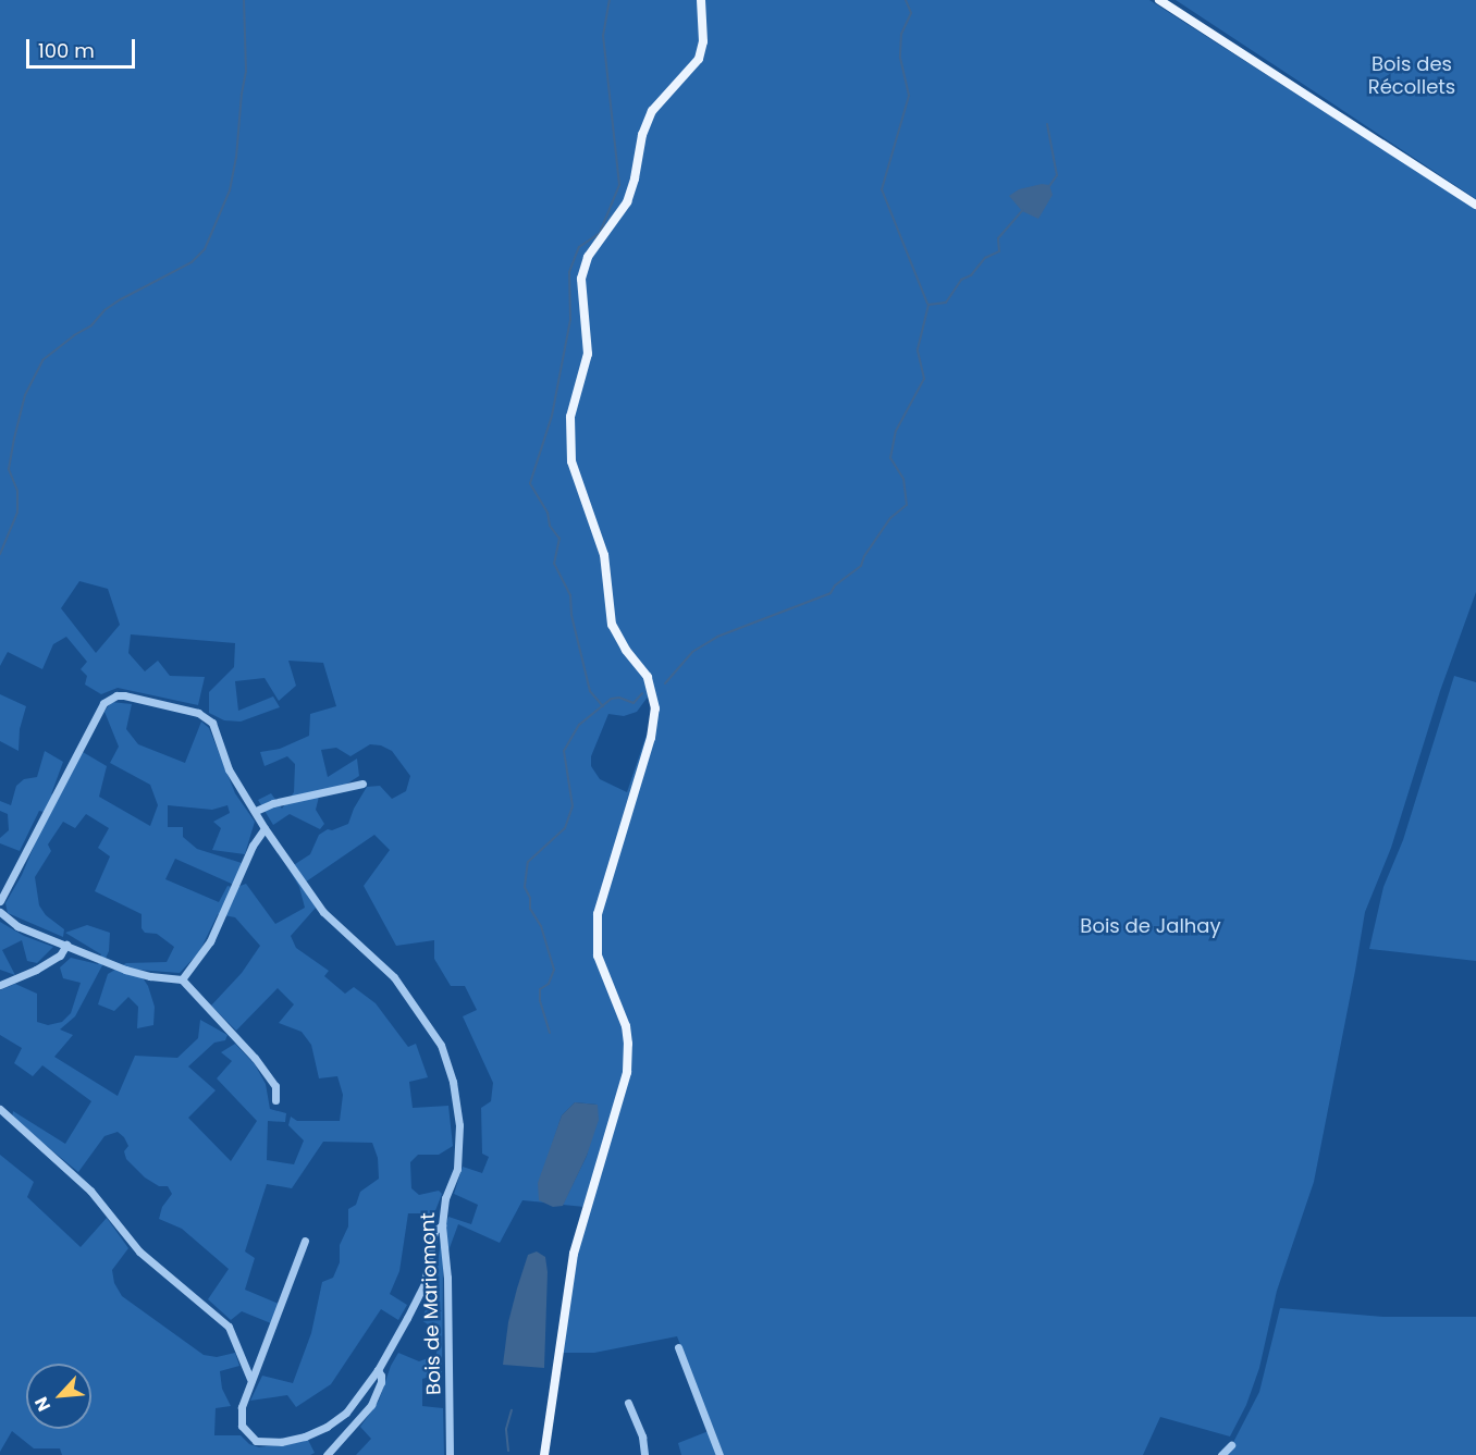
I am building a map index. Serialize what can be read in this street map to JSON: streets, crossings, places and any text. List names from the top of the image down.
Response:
{
  "streets": {
    "street": ["Bois de Mariomont"]
  },
  "parks": ["Bois des Récollets", "Bois de Jalhay"],
  "scale_bar": "100 m",
  "north": "bottom left"
}
